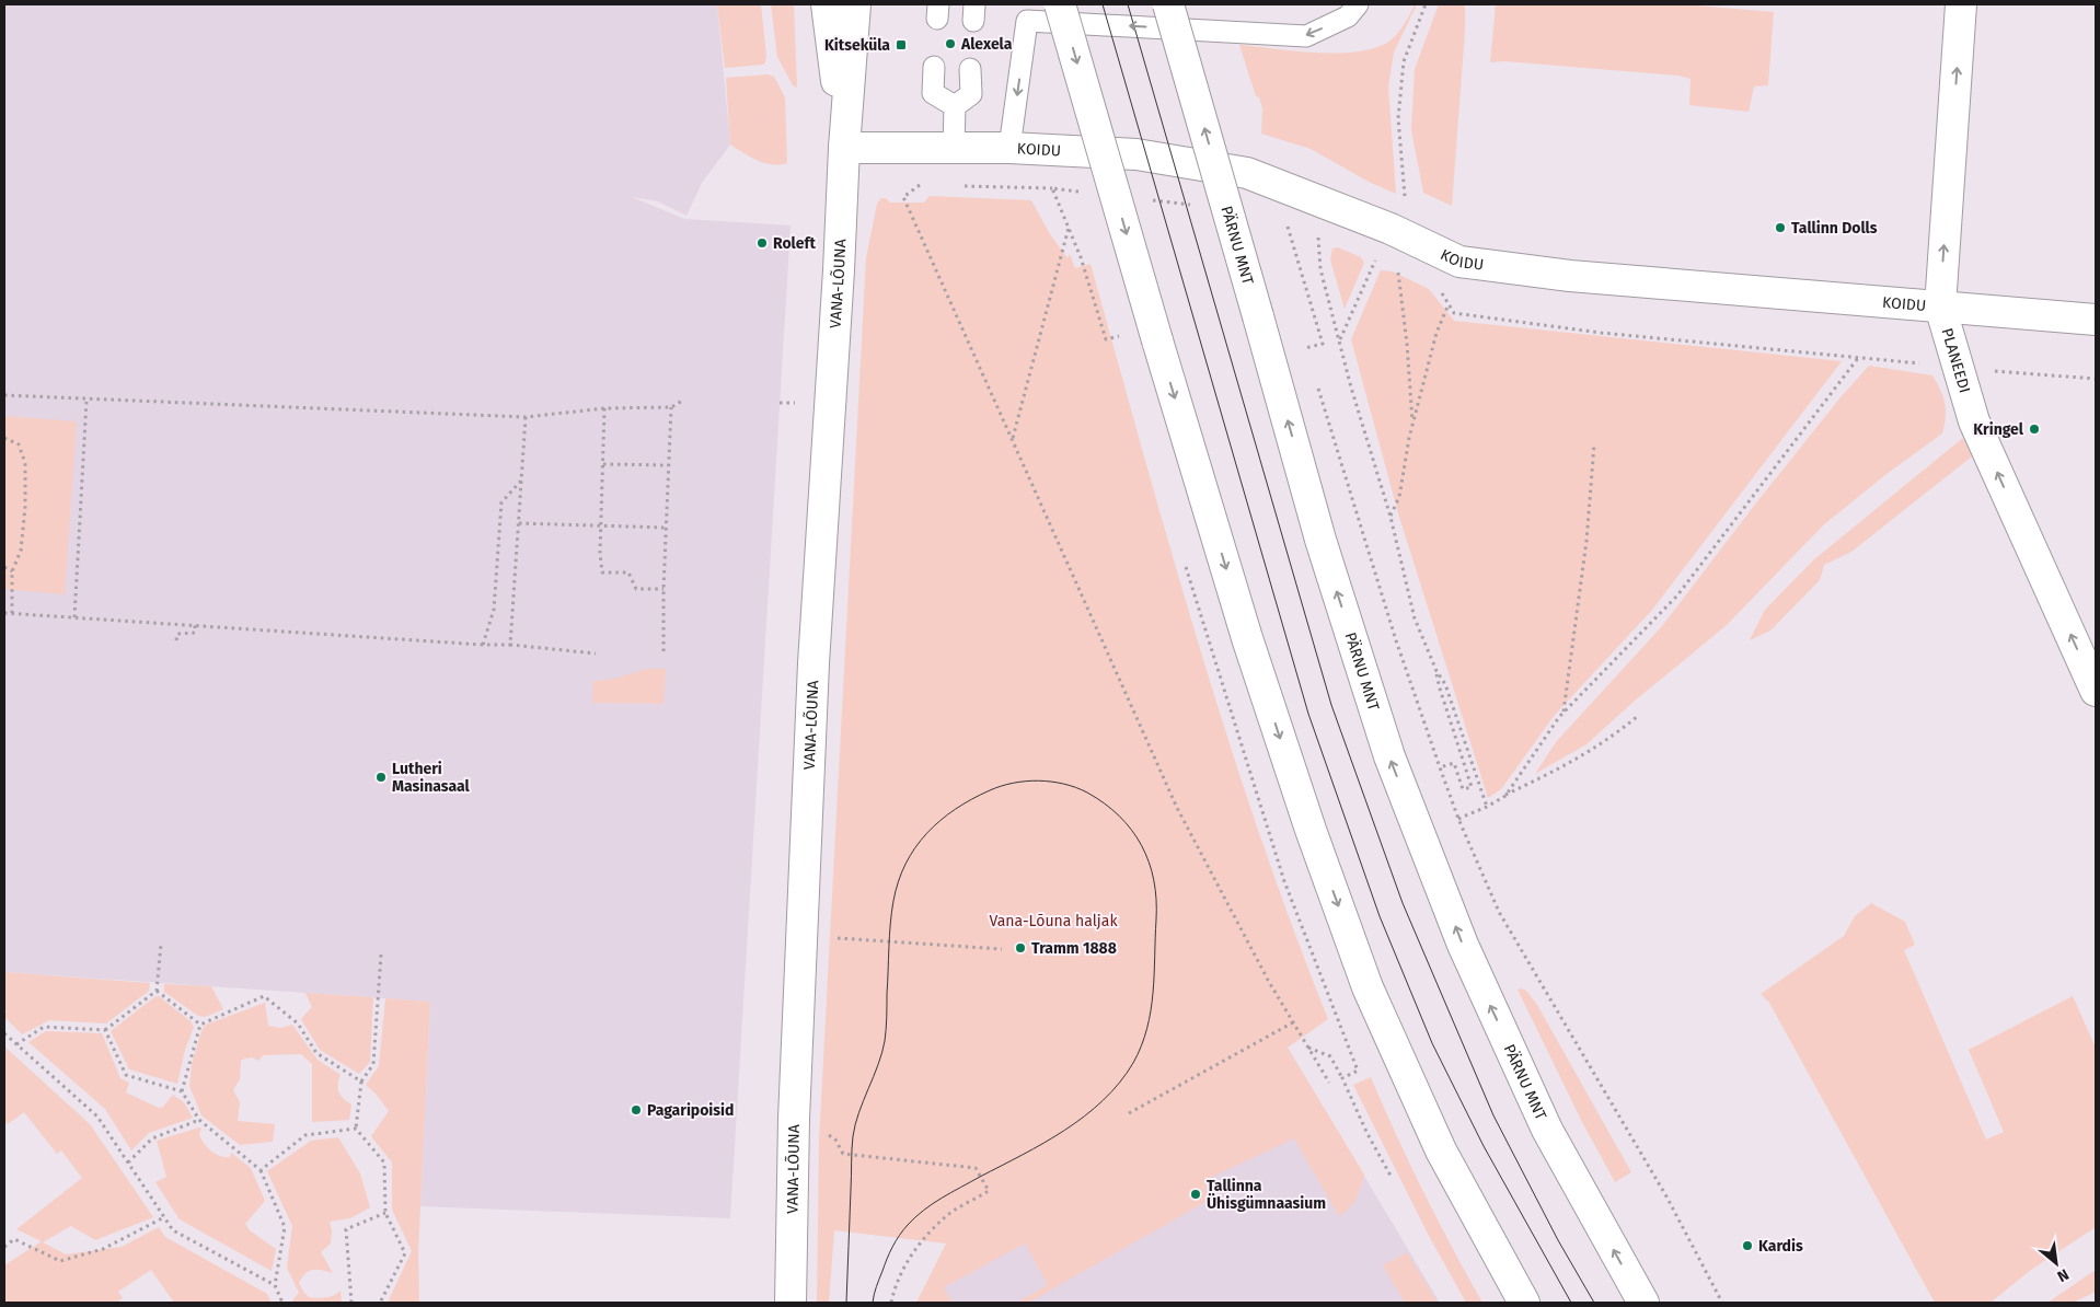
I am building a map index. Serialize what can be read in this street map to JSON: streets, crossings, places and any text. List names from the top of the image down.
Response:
{
  "streets": {
    "street": [
      "KOIDU",
      "PÄRNU MNT",
      "VANA-LÕUNA",
      "PLANEEDI"
    ]
  },
  "crossings": [
    ["KOIDU", "VANA-LÕUNA"],
    ["KOIDU", "PLANEEDI"]
  ],
  "one_way": ["PLANEEDI"],
  "parks": ["Vana-Lõuna haljak"],
  "places": {
    "other": [
      "Alexela",
      "Tallinn Dolls",
      "Roleft",
      "Kringel",
      "Lutheri Masinasaal",
      "Tramm 1888",
      "Pagaripoisid",
      "Tallinna Ühisgümnaasium",
      "Kardis"
    ],
    "transit": ["Kitseküla"]
  },
  "north": "bottom right"
}
